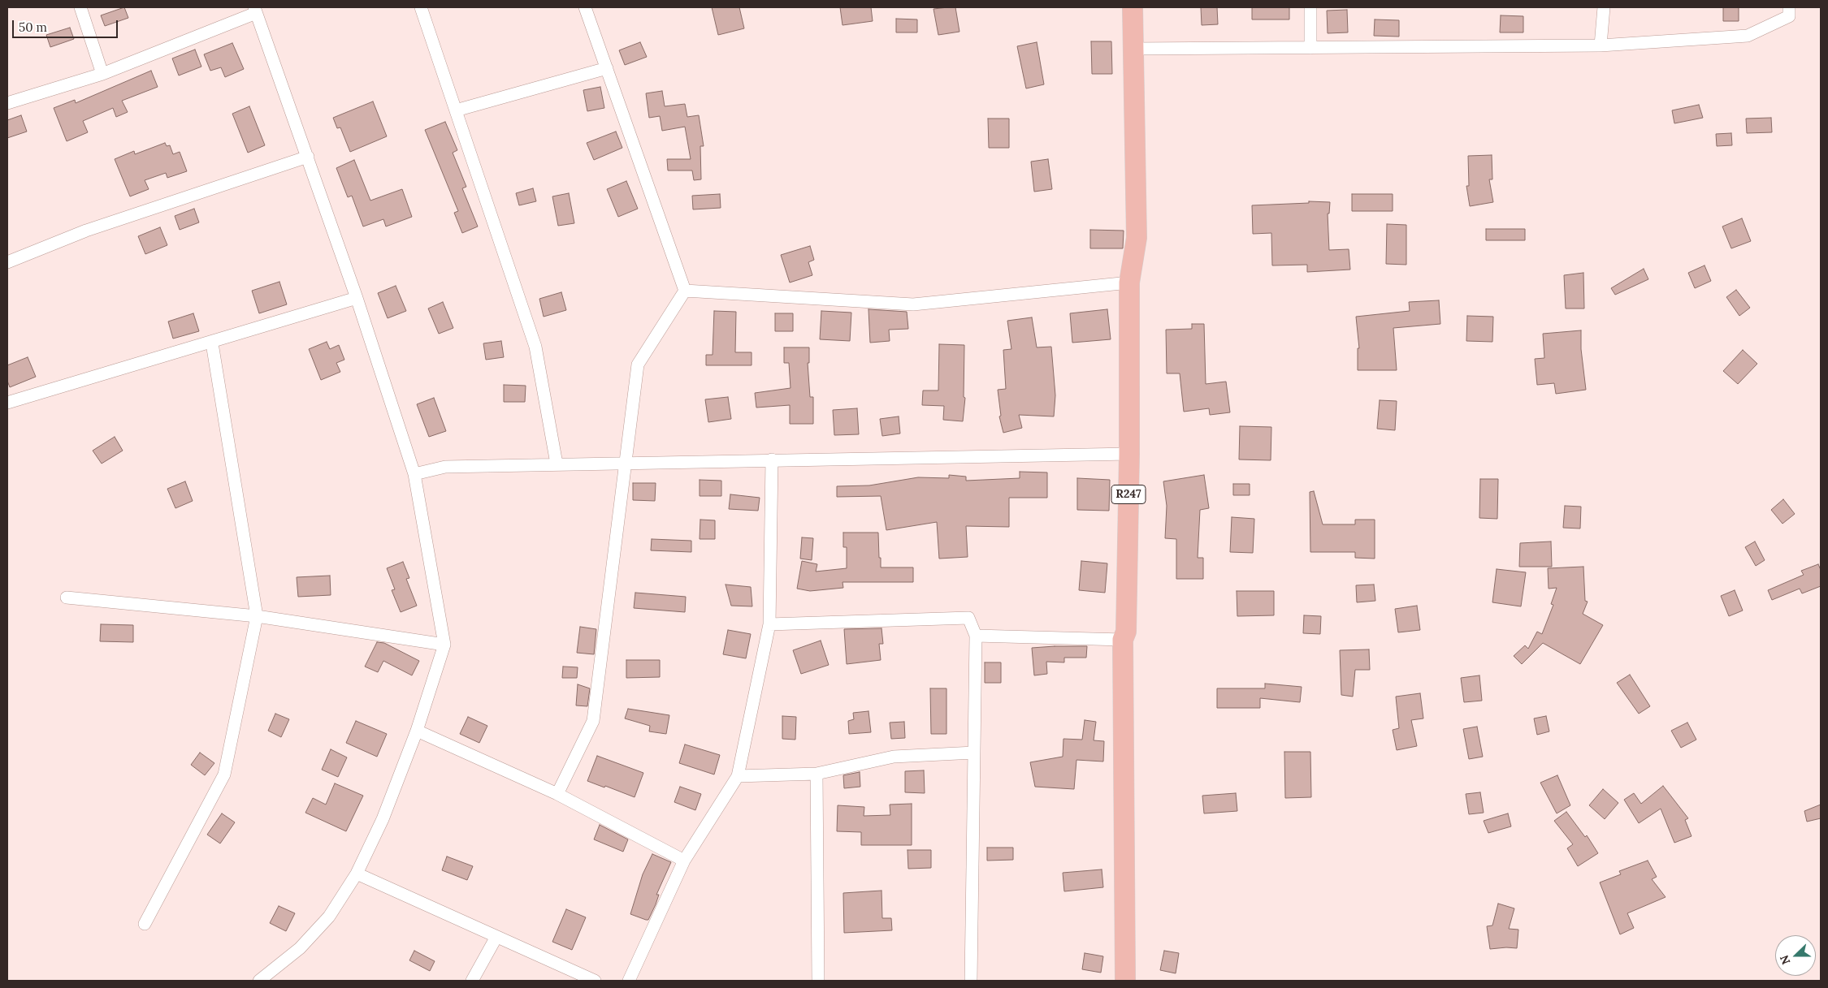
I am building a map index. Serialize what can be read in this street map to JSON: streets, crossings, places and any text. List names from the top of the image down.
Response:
{
  "streets": {
    "main road": ["R247"]
  },
  "scale_bar": "50 m",
  "north": "left"
}
